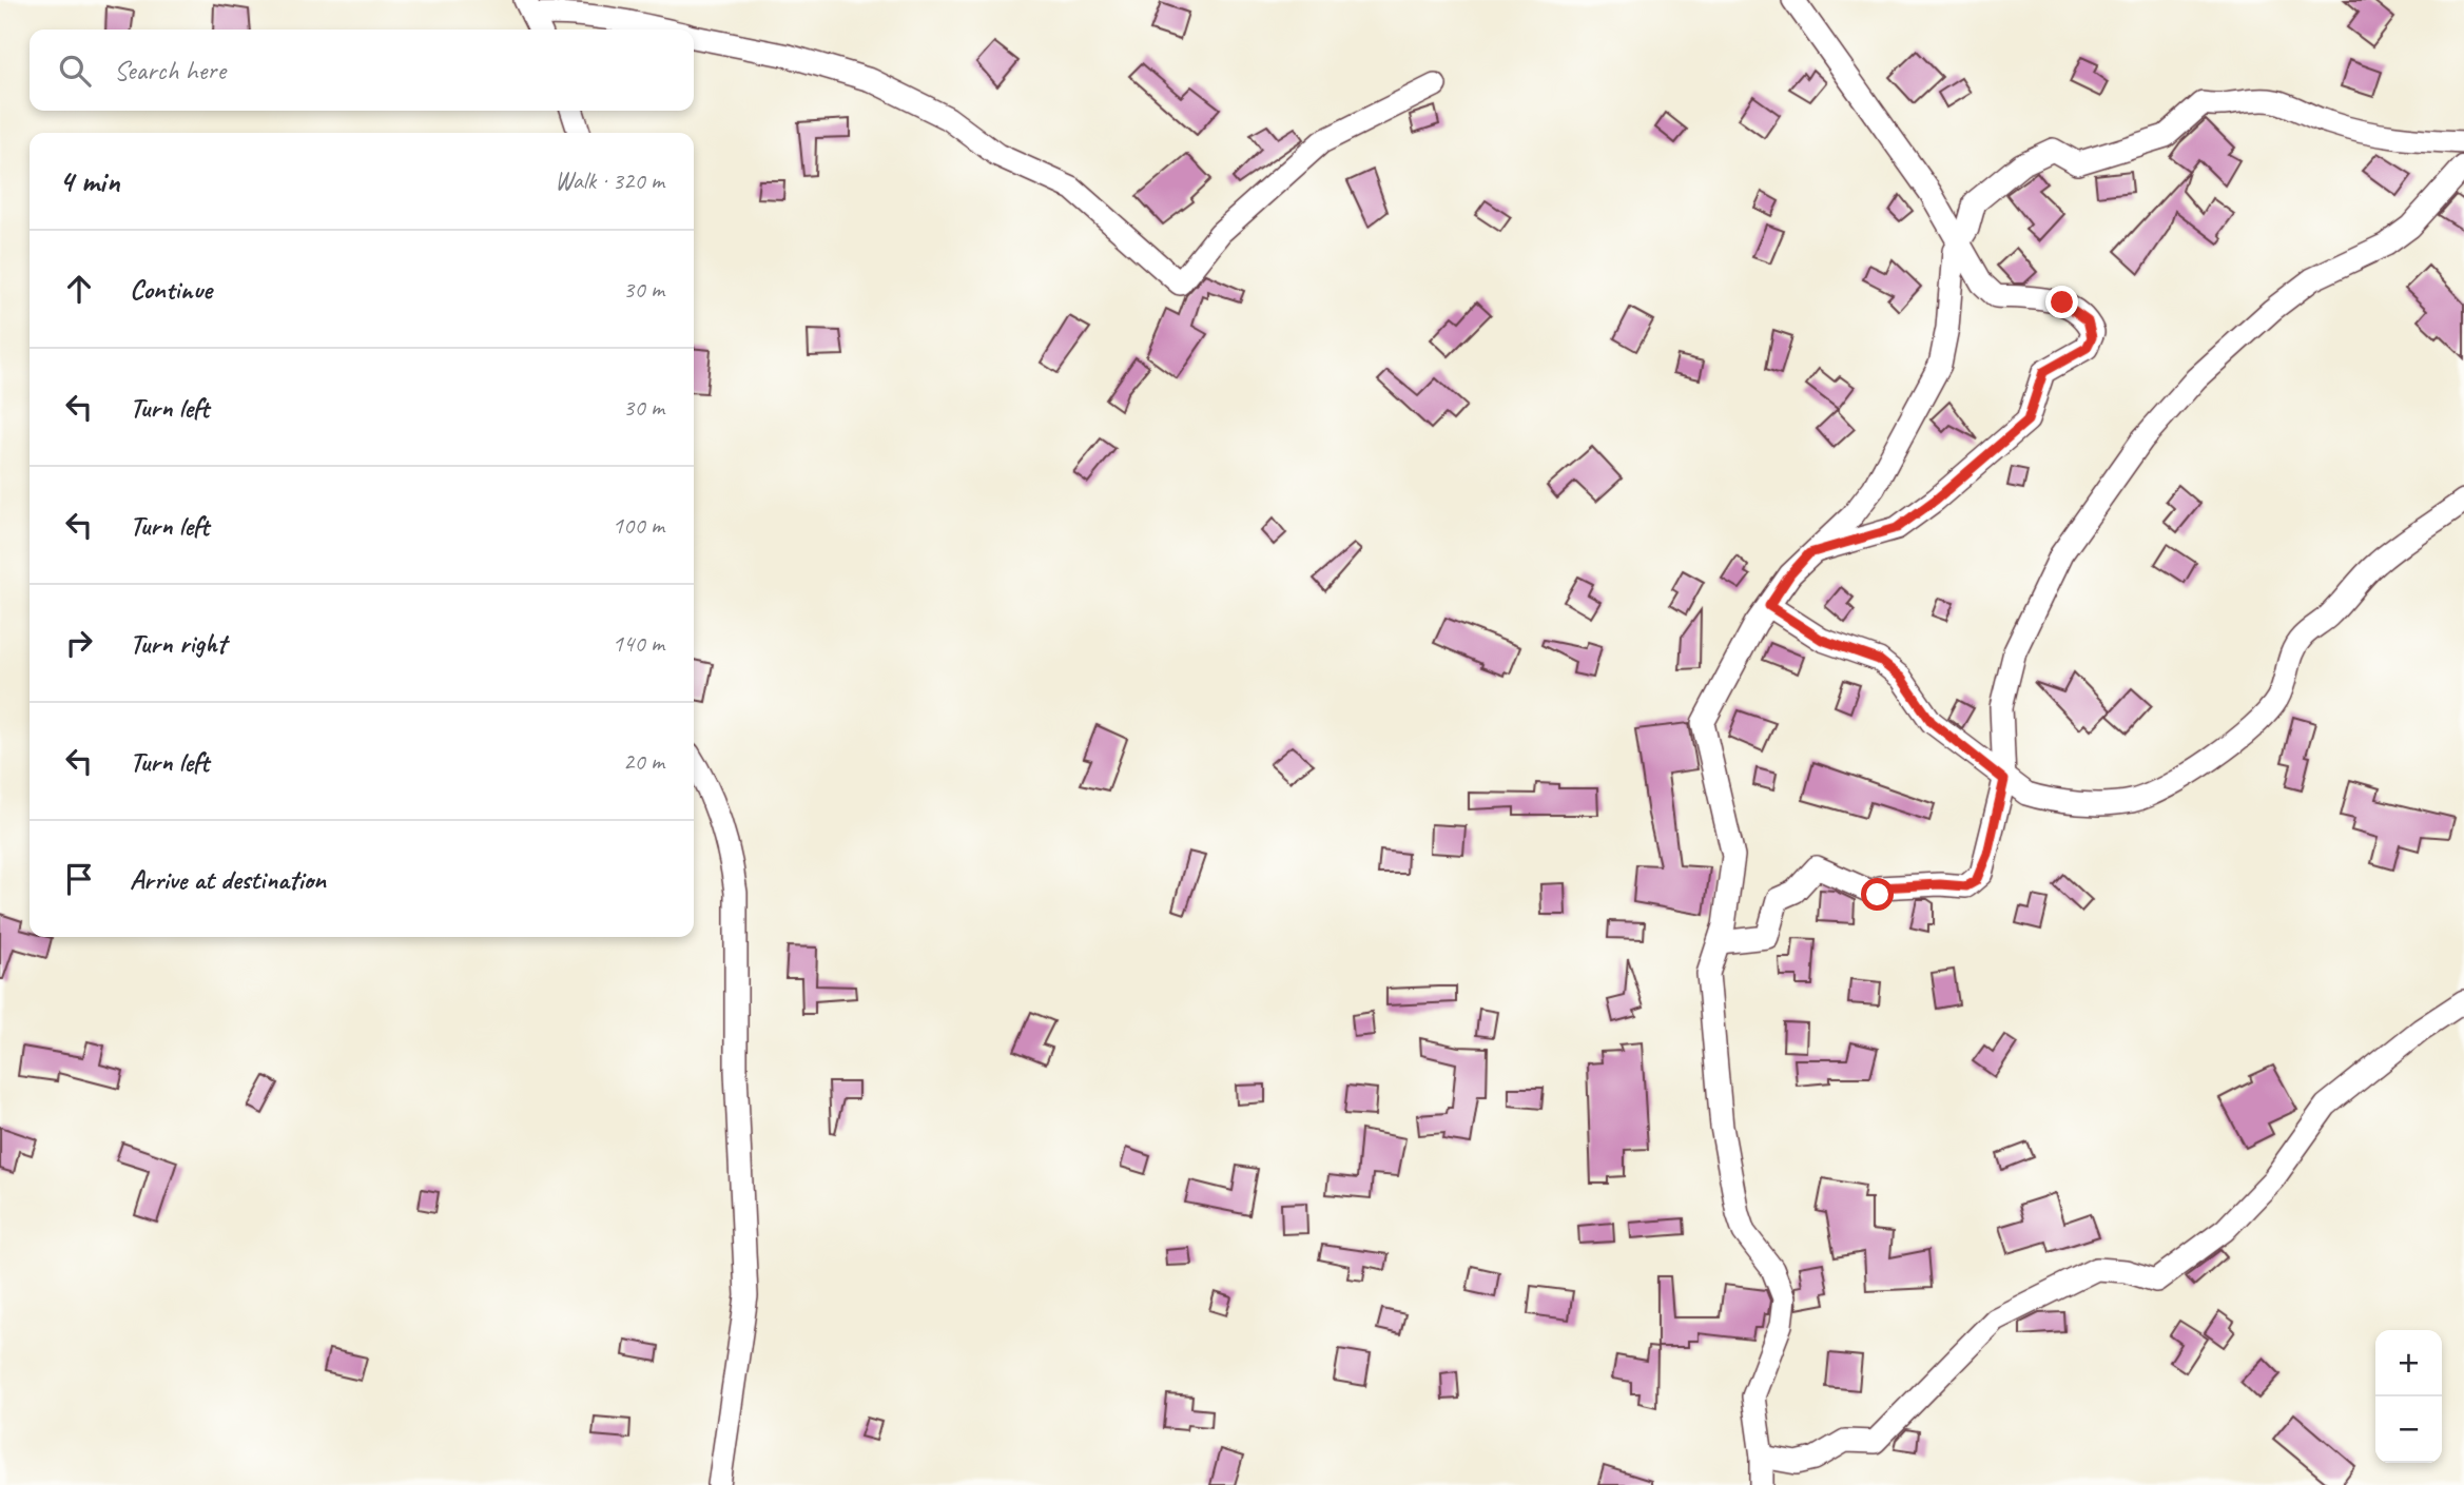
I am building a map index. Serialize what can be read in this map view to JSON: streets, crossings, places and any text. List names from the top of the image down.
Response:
{
  "page": {
    "search": "Search here",
    "heading": ["4 min", "Walk · 320 m"],
    "list": [
      ["Continue", "30 m"],
      ["Turn left", "30 m"],
      ["Turn left", "100 m"],
      ["Turn right", "140 m"],
      ["Turn left", "20 m"],
      "Arrive at destination"
    ],
    "map_buttons": ["+", "−"]
  }
}
